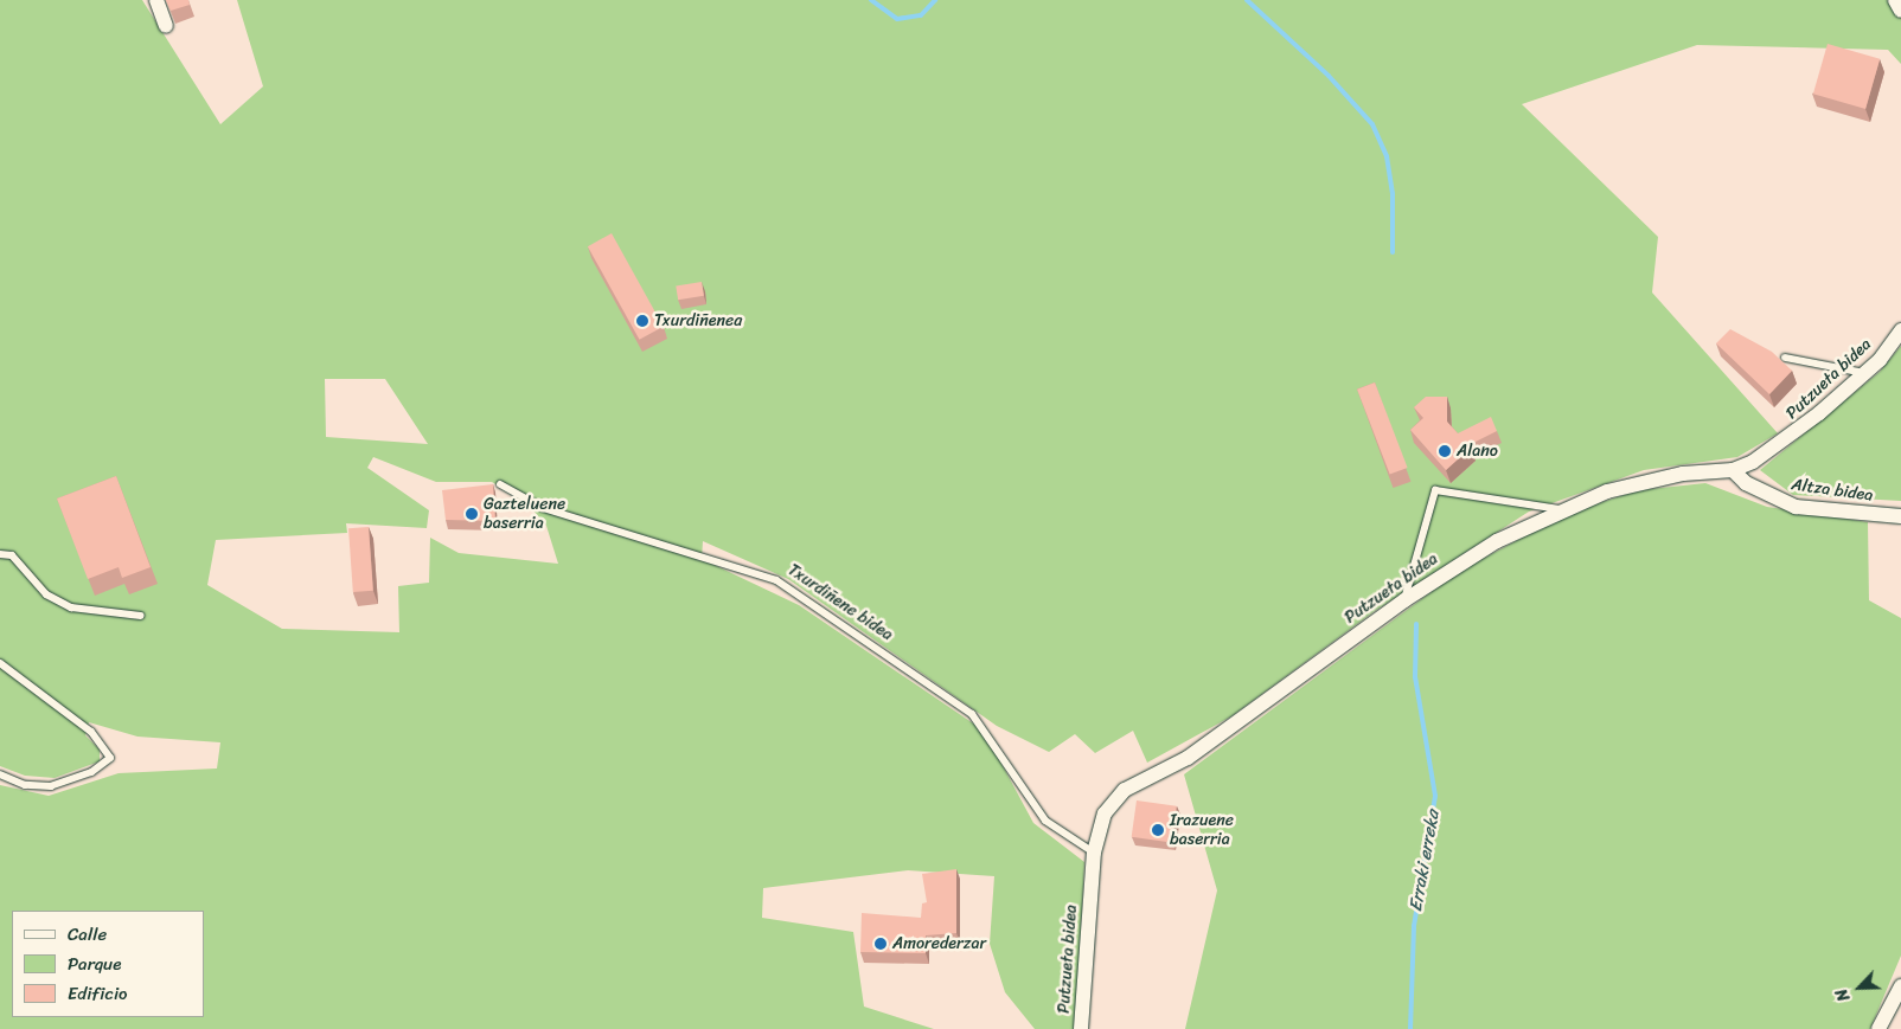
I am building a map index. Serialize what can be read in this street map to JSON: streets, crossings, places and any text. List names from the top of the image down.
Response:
{
  "streets": {
    "street": ["Putzueta bidea", "Altza bidea"],
    "lane": ["Txurdiñene bidea"]
  },
  "crossings": [
    ["Putzueta bidea", "Altza bidea"],
    ["Putzueta bidea", "Txurdiñene bidea"]
  ],
  "water": ["Erraki erreka"],
  "places": [
    "Txurdiñenea",
    "Alano",
    "Gazteluene baserria",
    "Irazuene baserria",
    "Amorederzar"
  ],
  "legend": ["Calle", "Parque", "Edificio"],
  "north": "bottom left"
}
